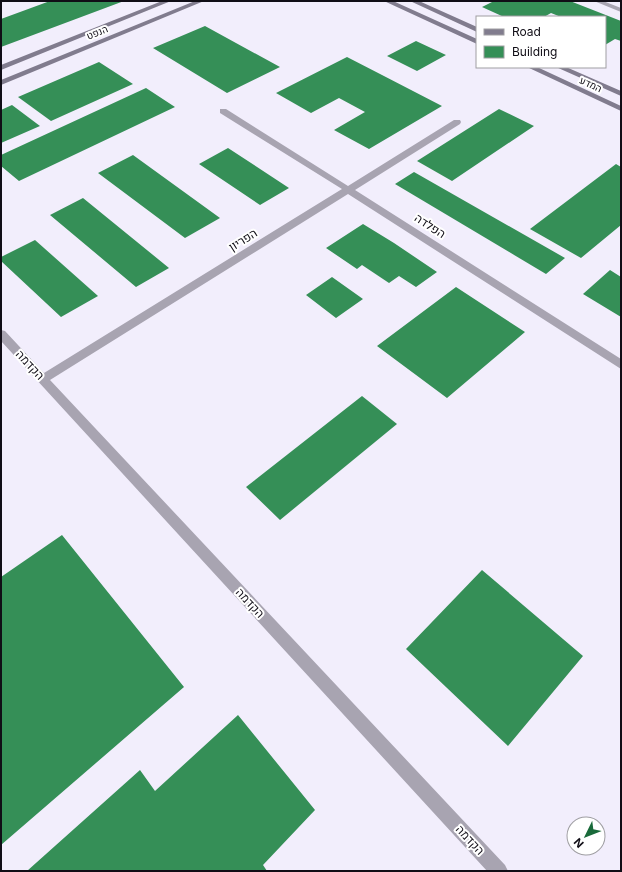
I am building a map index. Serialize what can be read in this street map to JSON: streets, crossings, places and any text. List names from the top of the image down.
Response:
{
  "streets": {
    "street": [
      "הנפט",
      "המדע",
      "הפלדה",
      "הפריון",
      "הקדמה"
    ]
  },
  "crossings": [
    ["הפלדה", "הפריון"],
    ["הפריון", "הקדמה"]
  ],
  "legend": ["Road", "Building"],
  "north": "bottom left"
}
